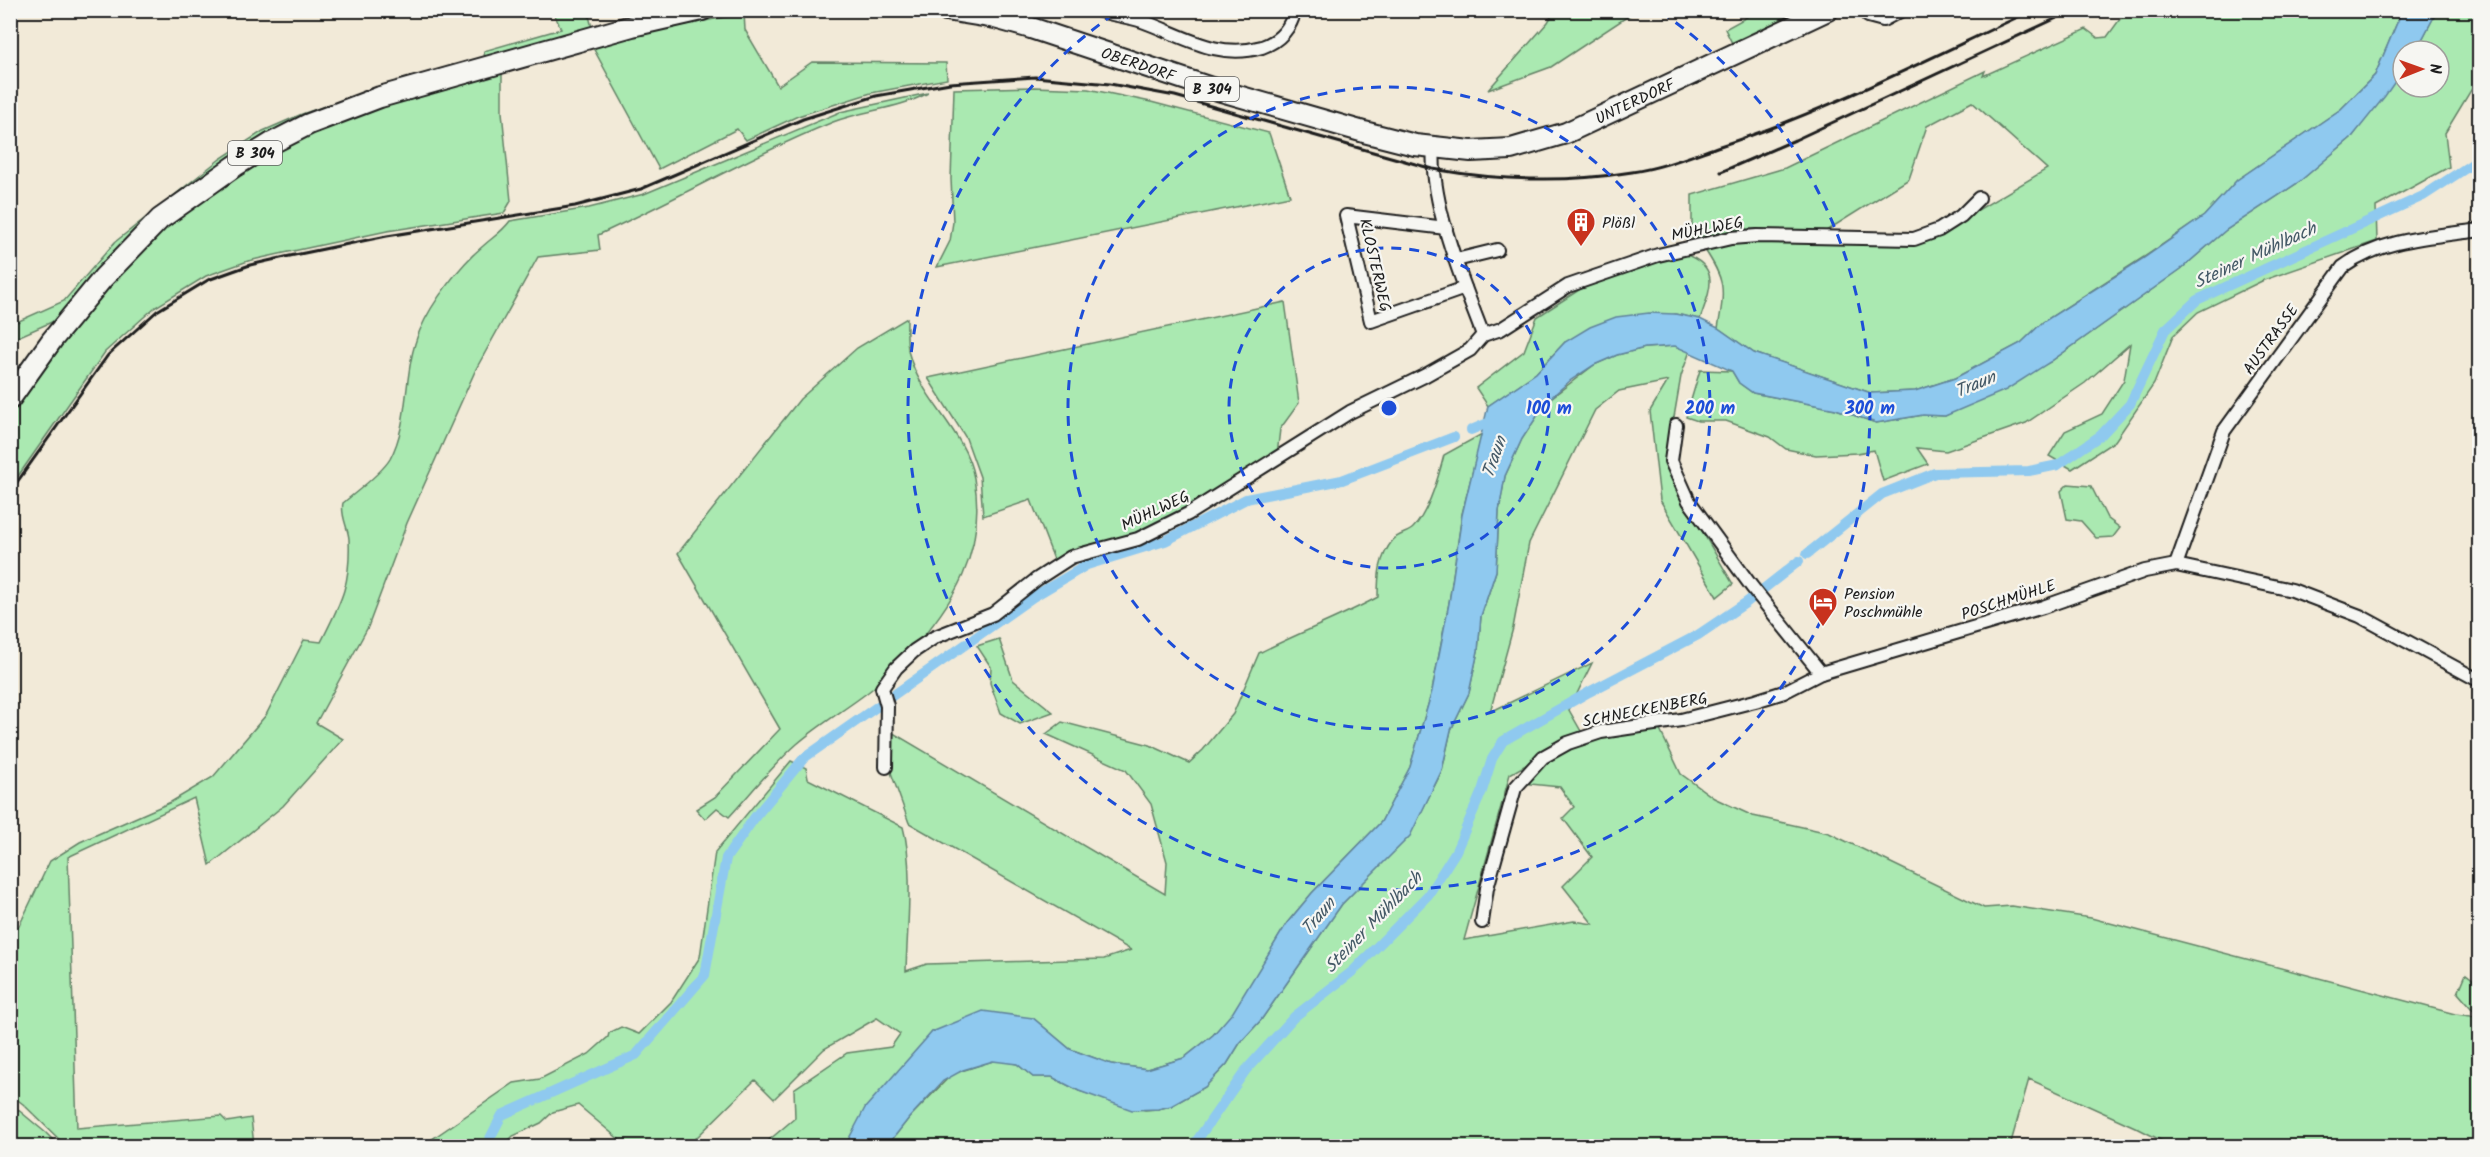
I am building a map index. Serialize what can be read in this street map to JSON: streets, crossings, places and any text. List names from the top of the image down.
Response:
{
  "streets": {
    "main road": ["OBERDORF", "B 304", "UNTERDORF"],
    "street": [
      "MÜHLWEG",
      "KLOSTERWEG",
      "AUSTRASSE",
      "POSCHMÜHLE",
      "SCHNECKENBERG"
    ]
  },
  "crossings": [
    ["OBERDORF", "UNTERDORF"],
    ["AUSTRASSE", "POSCHMÜHLE"],
    ["POSCHMÜHLE", "SCHNECKENBERG"]
  ],
  "water": ["Steiner Mühlbach", "Traun"],
  "places": {
    "building": ["Plößl"],
    "hotel": ["Pension Poschmühle"]
  },
  "north": "right",
  "rings": ["100 m", "200 m", "300 m"]
}
